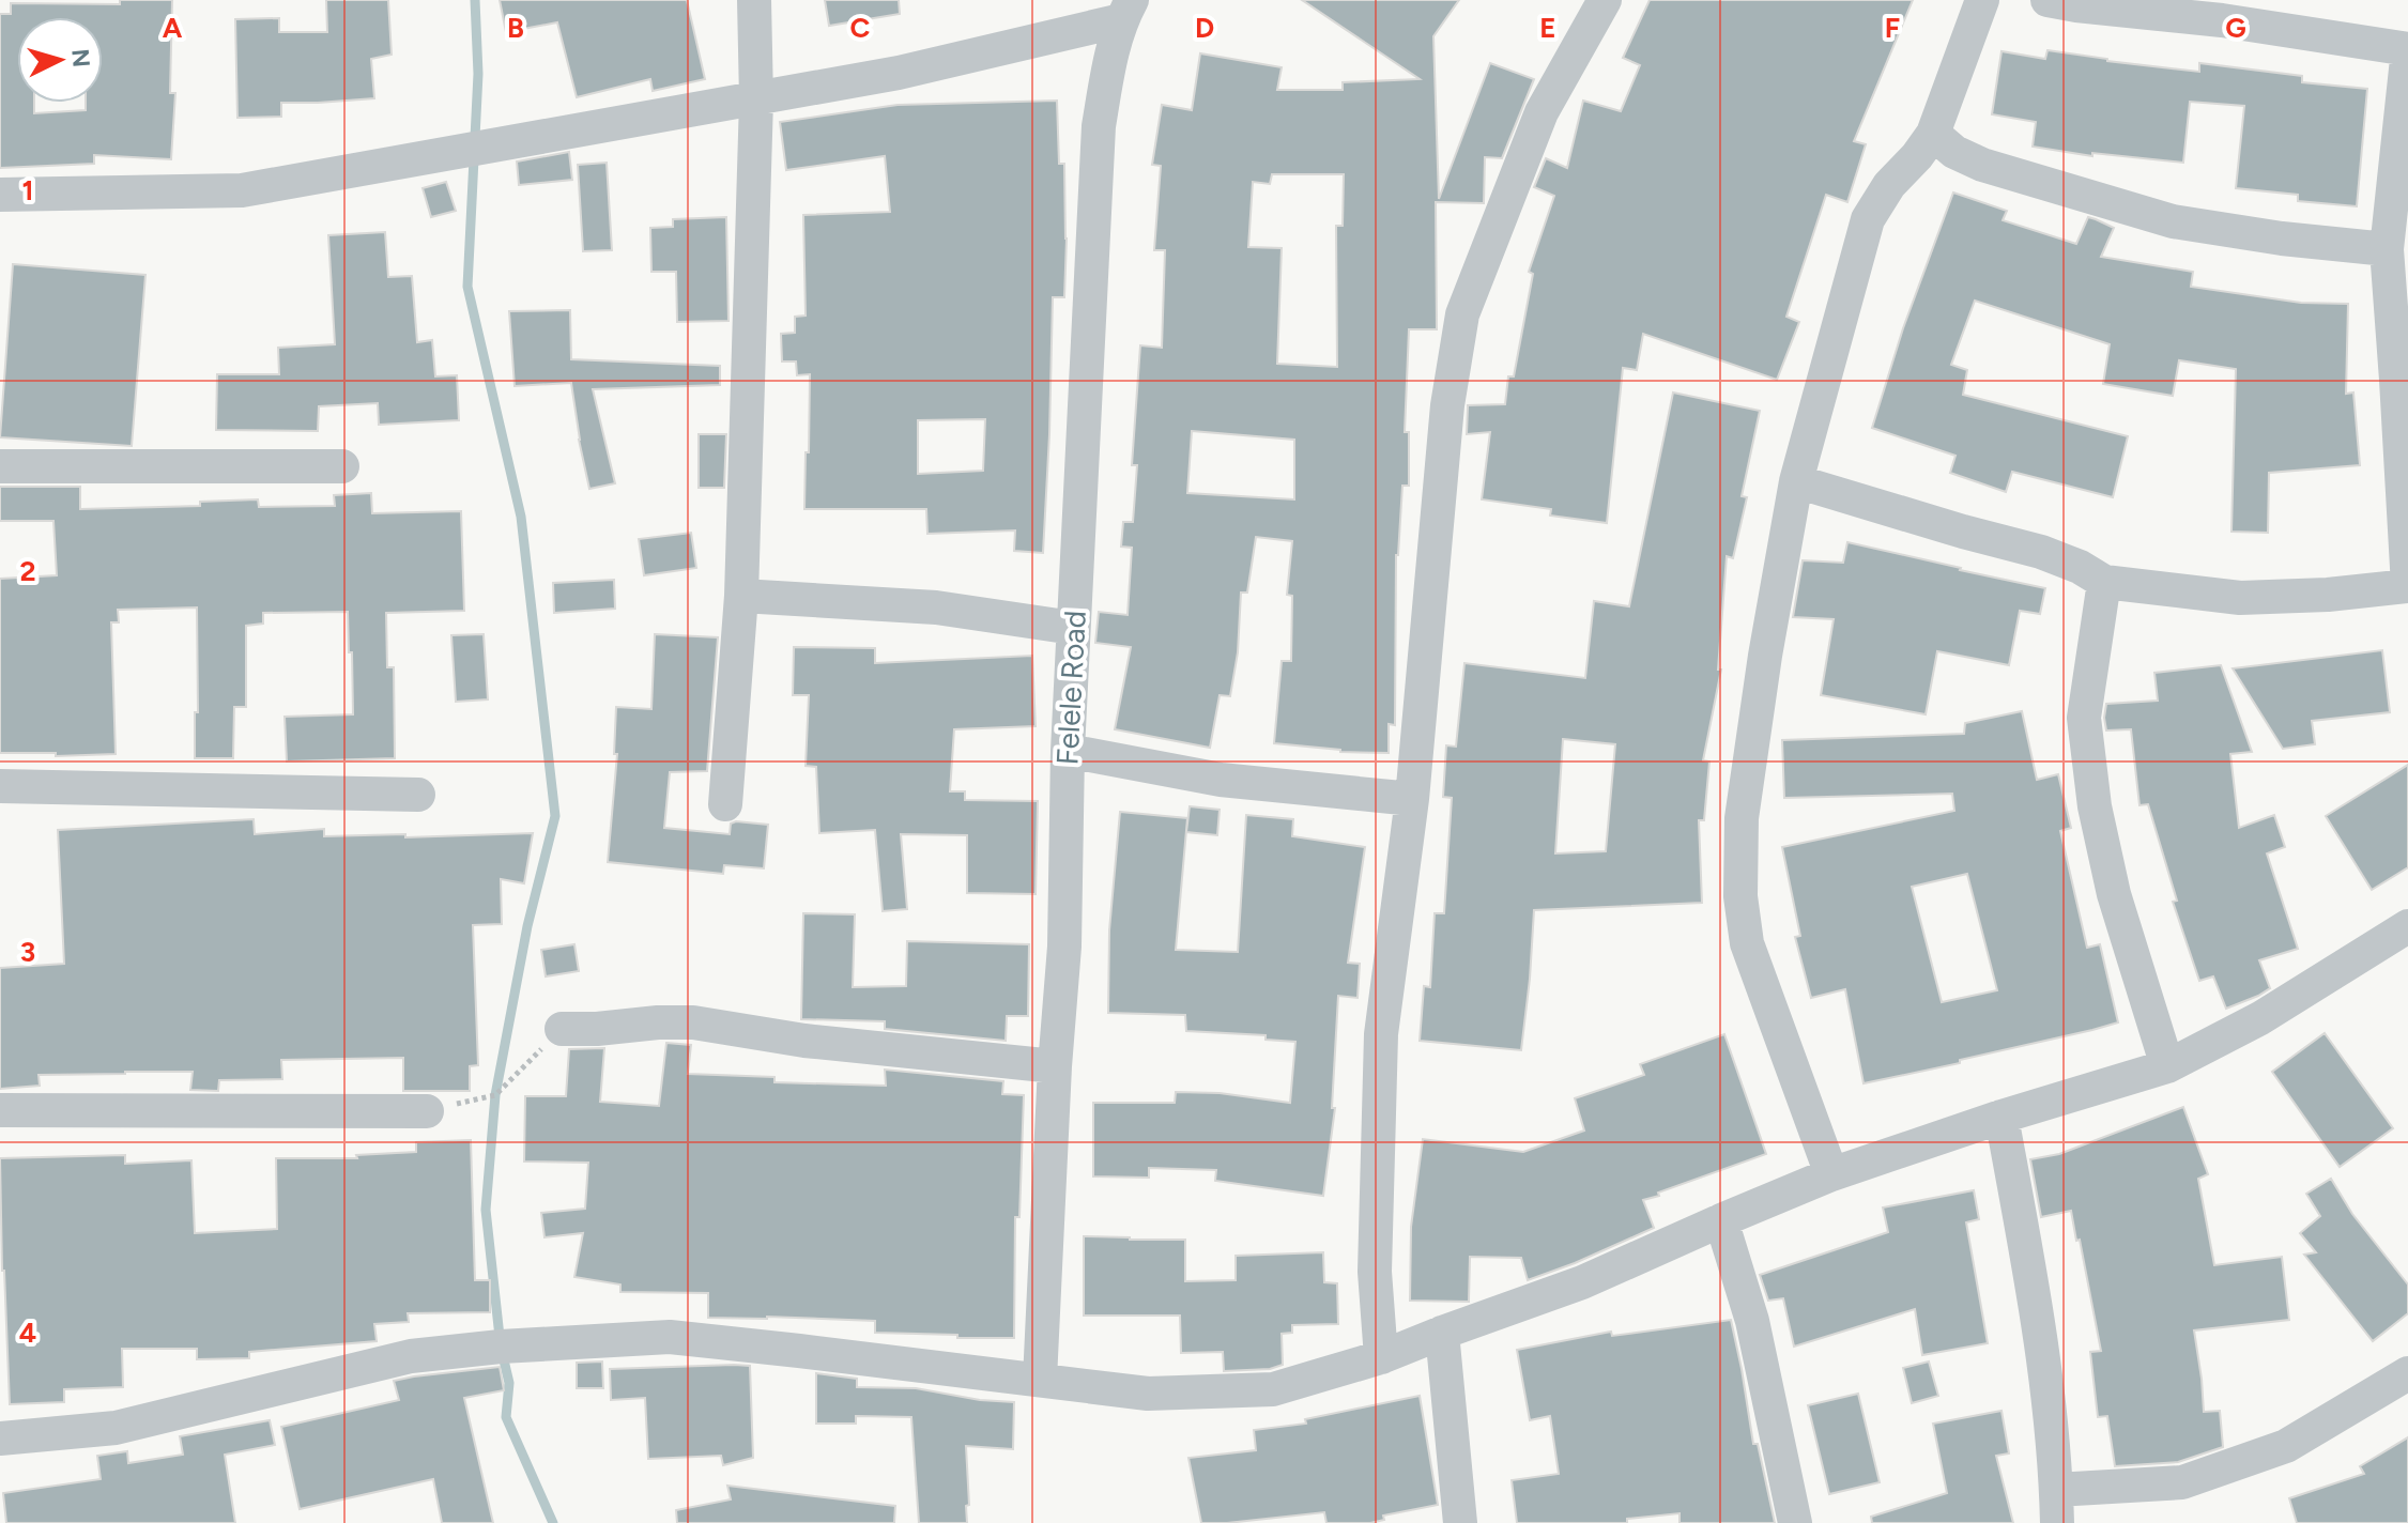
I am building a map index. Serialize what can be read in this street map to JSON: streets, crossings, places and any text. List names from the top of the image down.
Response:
{
  "streets": {
    "street": ["Felele Road"]
  },
  "north": "right",
  "grid": {
    "columns": [
      "A",
      "B",
      "C",
      "D",
      "E",
      "F",
      "G"
    ],
    "rows": [
      "1",
      "2",
      "3",
      "4"
    ]
  }
}
